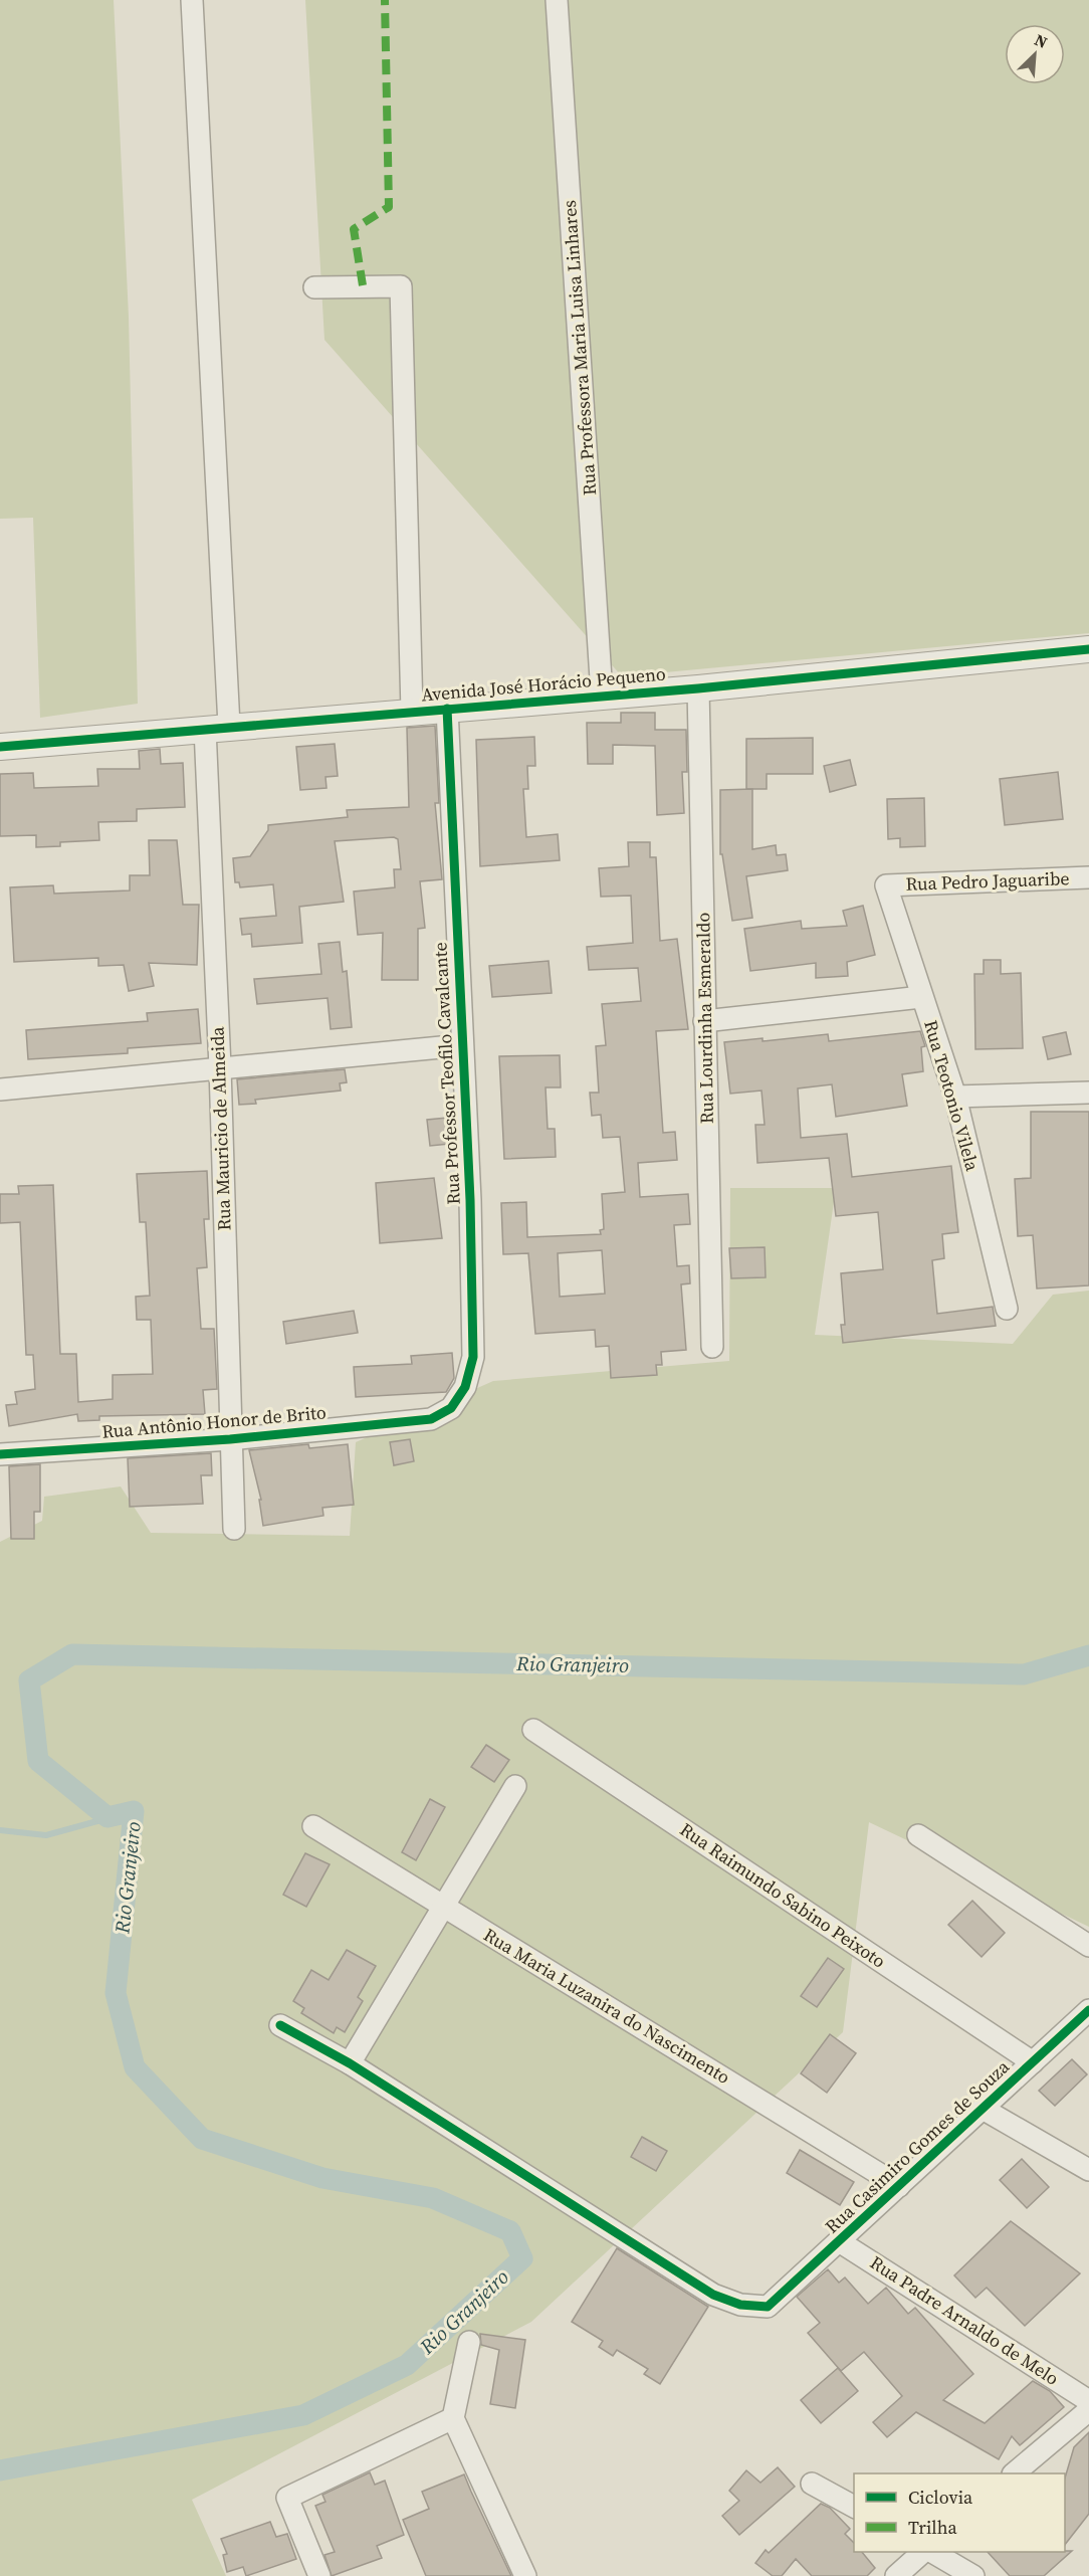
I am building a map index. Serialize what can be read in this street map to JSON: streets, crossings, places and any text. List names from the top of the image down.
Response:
{
  "streets": {
    "street": [
      "Rua Professora Maria Luisa Linhares",
      "Avenida José Horácio Pequeno",
      "Rua Pedro Jaguaribe",
      "Rua Lourdinha Esmeraldo",
      "Rua Professor Teofilo Cavalcante",
      "Rua Teotonio Vilela",
      "Rua Mauricio de Almeida",
      "Rua Antônio Honor de Brito",
      "Rua Raimundo Sabino Peixoto",
      "Rua Maria Luzanira do Nascimento",
      "Rua Casimiro Gomes de Souza",
      "Rua Padre Arnaldo de Melo"
    ]
  },
  "crossings": [
    ["Rua Professora Maria Luisa Linhares", "Avenida José Horácio Pequeno"],
    ["Avenida José Horácio Pequeno", "Rua Lourdinha Esmeraldo"],
    ["Avenida José Horácio Pequeno", "Rua Professor Teofilo Cavalcante"],
    ["Avenida José Horácio Pequeno", "Rua Mauricio de Almeida"],
    ["Rua Pedro Jaguaribe", "Rua Teotonio Vilela"],
    ["Rua Professor Teofilo Cavalcante", "Rua Antônio Honor de Brito"],
    ["Rua Mauricio de Almeida", "Rua Antônio Honor de Brito"],
    ["Rua Raimundo Sabino Peixoto", "Rua Casimiro Gomes de Souza"],
    ["Rua Maria Luzanira do Nascimento", "Rua Casimiro Gomes de Souza"],
    ["Rua Casimiro Gomes de Souza", "Rua Padre Arnaldo de Melo"]
  ],
  "water": ["Rio Granjeiro"],
  "legend": ["Ciclovia", "Trilha"],
  "north": "top right"
}
